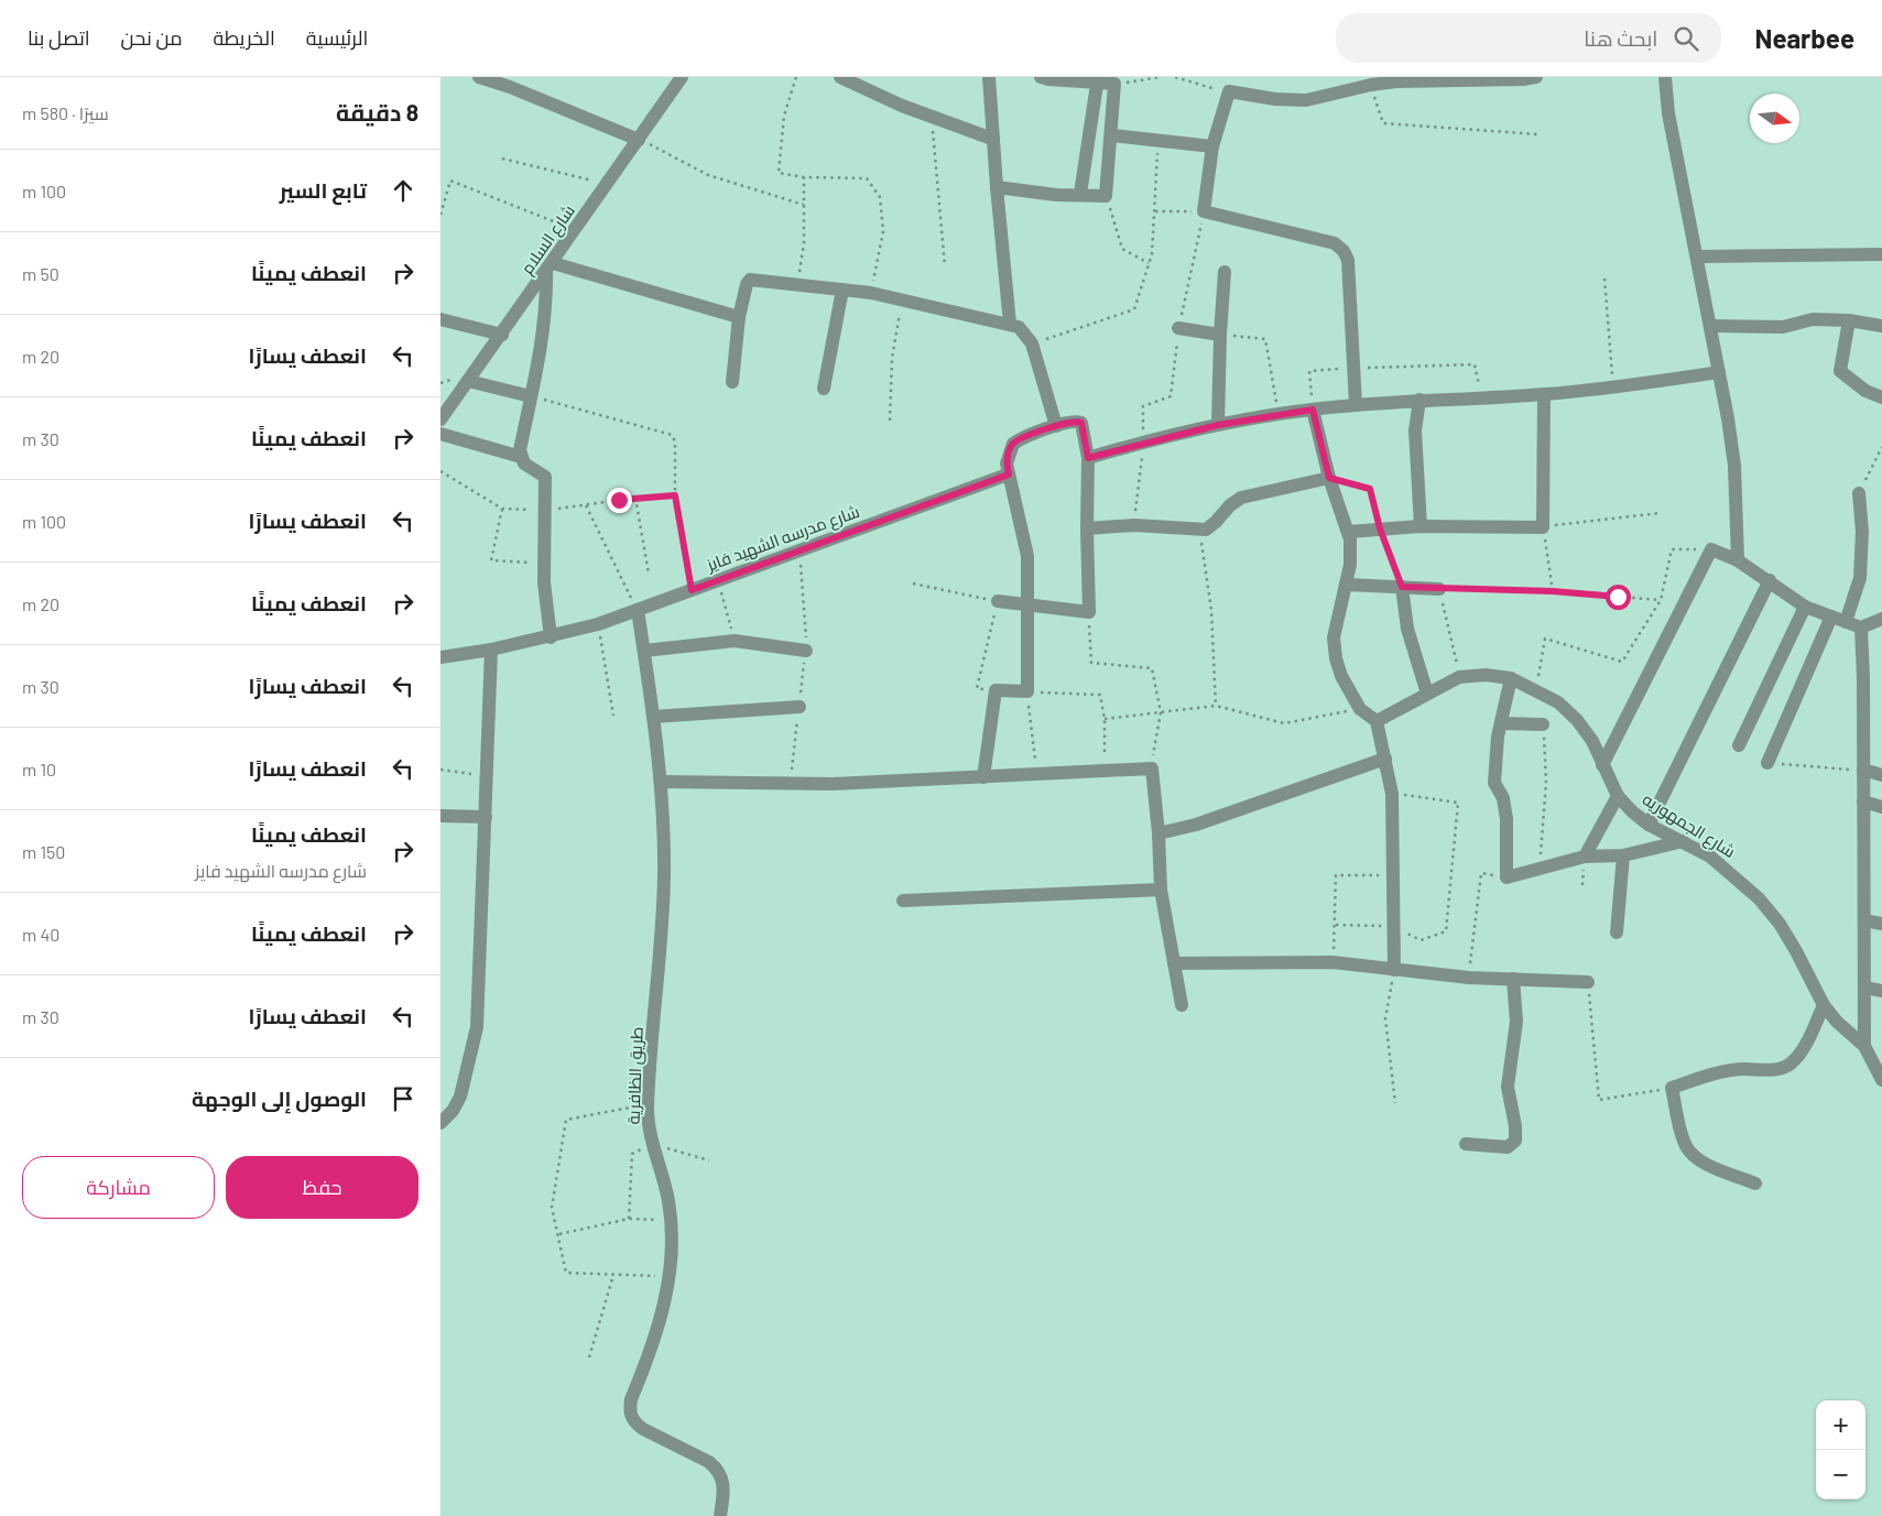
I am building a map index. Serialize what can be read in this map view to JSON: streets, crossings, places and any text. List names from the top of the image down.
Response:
{
  "streets": {
    "street": [
      "شارع السلام",
      "شارع مدرسه الشهيد فايز",
      "شارع الجمهوريه",
      "طريق الظافرية"
    ]
  },
  "crossings": [
    ["شارع مدرسه الشهيد فايز", "طريق الظافرية"]
  ],
  "north": "right",
  "page": {
    "header": "Nearbee",
    "search": "ابحث هنا",
    "nav": [
      "الرئيسية",
      "الخريطة",
      "من نحن",
      "اتصل بنا"
    ],
    "heading": ["8 دقيقة", "سيرًا · 580 m"],
    "list": [
      ["تابع السير", "100 m"],
      ["انعطف يمينًا", "50 m"],
      ["انعطف يسارًا", "20 m"],
      ["انعطف يمينًا", "30 m"],
      ["انعطف يسارًا", "100 m"],
      ["انعطف يمينًا", "20 m"],
      ["انعطف يسارًا", "30 m"],
      ["انعطف يسارًا", "10 m"],
      ["انعطف يمينًا", "شارع مدرسه الشهيد فايز", "150 m"],
      ["انعطف يمينًا", "40 m"],
      ["انعطف يسارًا", "30 m"],
      "الوصول إلى الوجهة"
    ],
    "buttons": ["حفظ", "مشاركة"],
    "map_buttons": ["+", "−"]
  }
}
